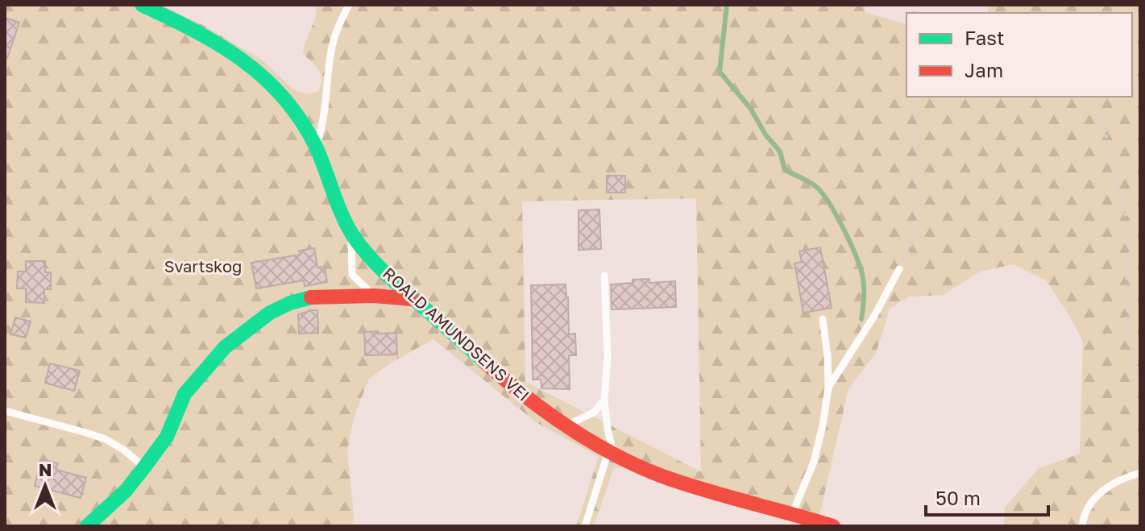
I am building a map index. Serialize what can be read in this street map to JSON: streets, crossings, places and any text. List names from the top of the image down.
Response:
{
  "streets": {
    "street": ["ROALD AMUNDSENS VEI"]
  },
  "parks": ["Svartskog"],
  "legend": ["Fast", "Jam"],
  "scale_bar": "50 m",
  "north": "top"
}
